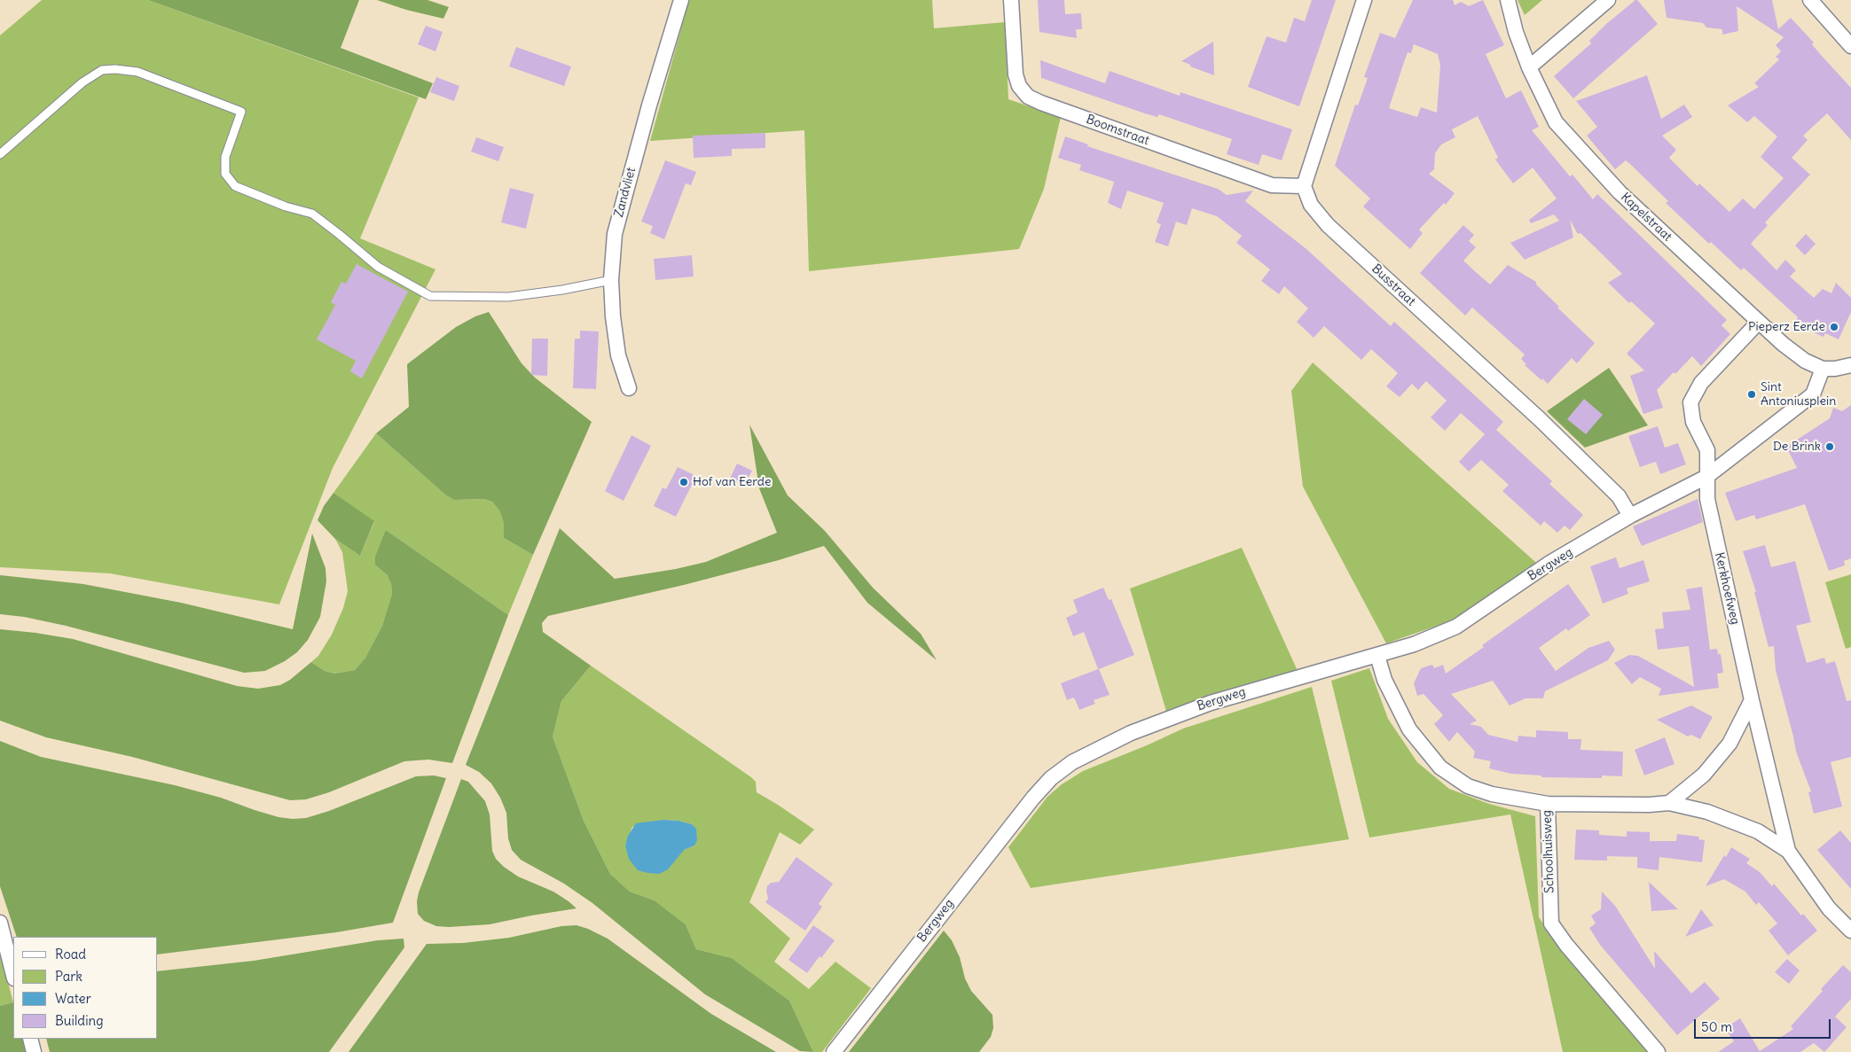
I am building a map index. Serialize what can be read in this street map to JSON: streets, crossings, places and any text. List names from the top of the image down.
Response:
{
  "streets": {
    "street": [
      "Boomstraat",
      "Zandvliet",
      "Kapelstraat",
      "Busstraat",
      "Bergweg",
      "Kerkhoefweg",
      "Schoolhuisweg"
    ]
  },
  "crossings": [
    ["Boomstraat", "Busstraat"],
    ["Busstraat", "Bergweg"],
    ["Bergweg", "Kerkhoefweg"],
    ["Bergweg", "Schoolhuisweg"],
    ["Kerkhoefweg", "Schoolhuisweg"]
  ],
  "places": [
    "Pieperz Eerde",
    "Sint Antoniusplein",
    "De Brink",
    "Hof van Eerde"
  ],
  "legend": [
    "Road",
    "Park",
    "Water",
    "Building"
  ],
  "scale_bar": "50 m"
}
